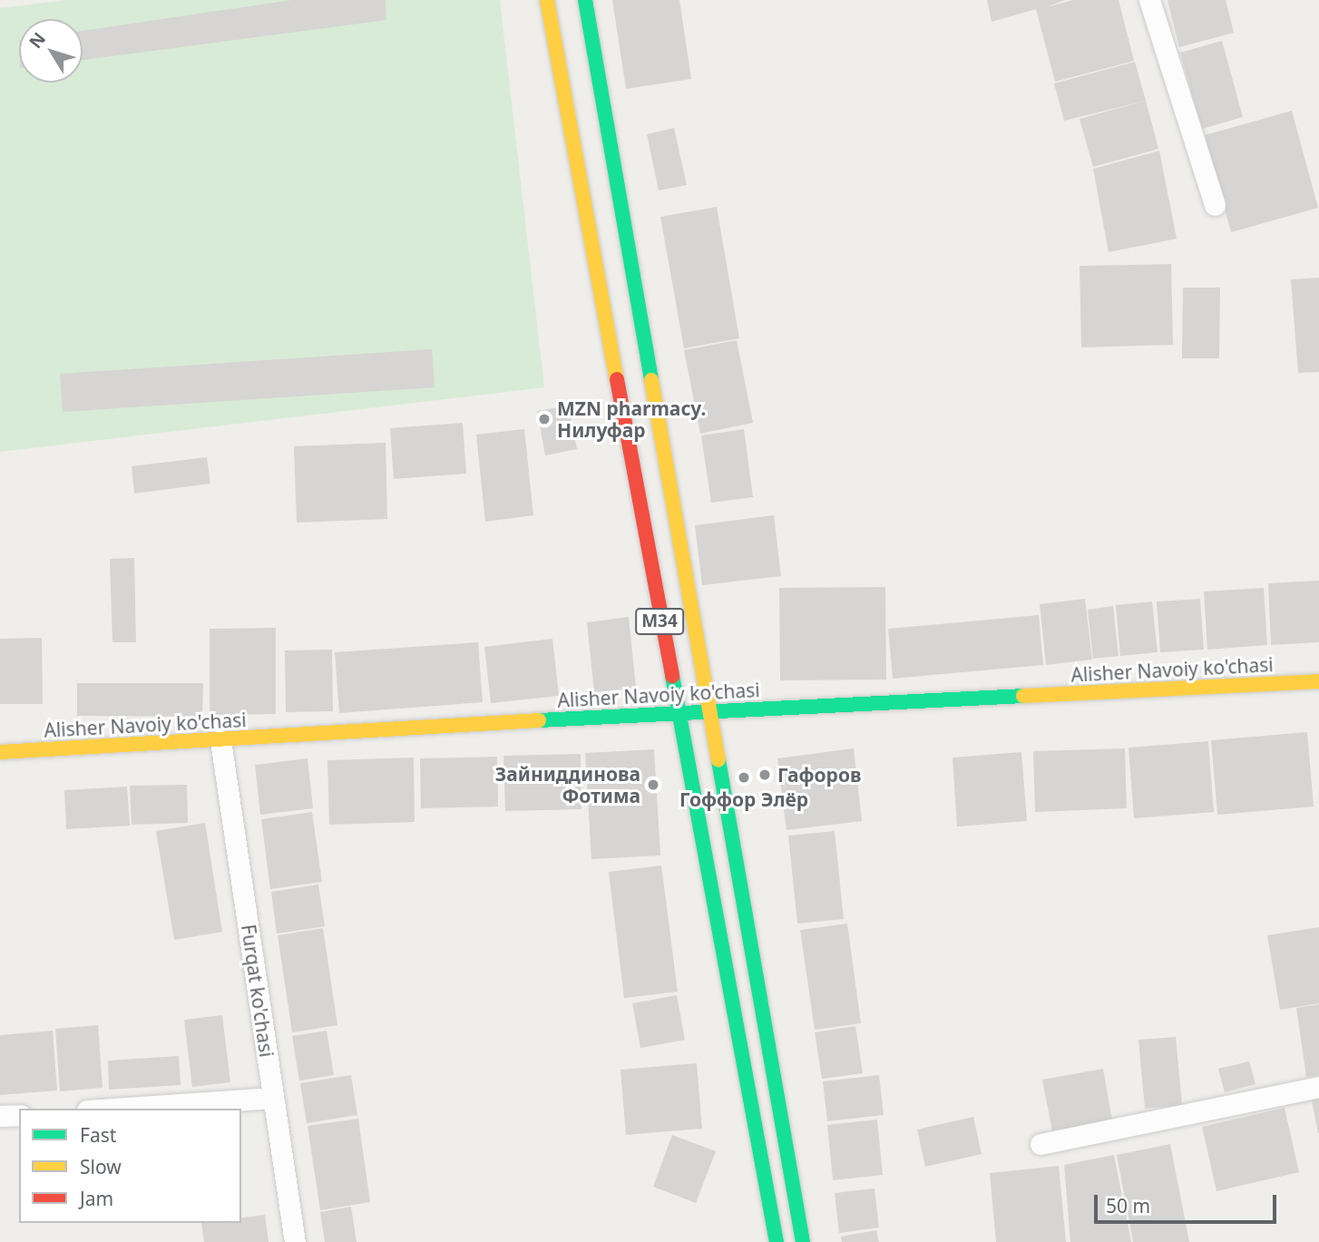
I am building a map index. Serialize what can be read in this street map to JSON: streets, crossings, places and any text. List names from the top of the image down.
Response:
{
  "streets": {
    "main road": ["M34", "Alisher Navoiy ko'chasi"],
    "street": ["Furqat ko'chasi"]
  },
  "crossings": [
    ["M34", "Alisher Navoiy ko'chasi"],
    ["Alisher Navoiy ko'chasi", "Furqat ko'chasi"]
  ],
  "places": [
    "MZN pharmacy. Нилуфар",
    "Гафоров",
    "Гоффор Элёр",
    "Зайниддинова Фотима"
  ],
  "legend": ["Fast", "Slow", "Jam"],
  "scale_bar": "50 m",
  "north": "top left"
}
